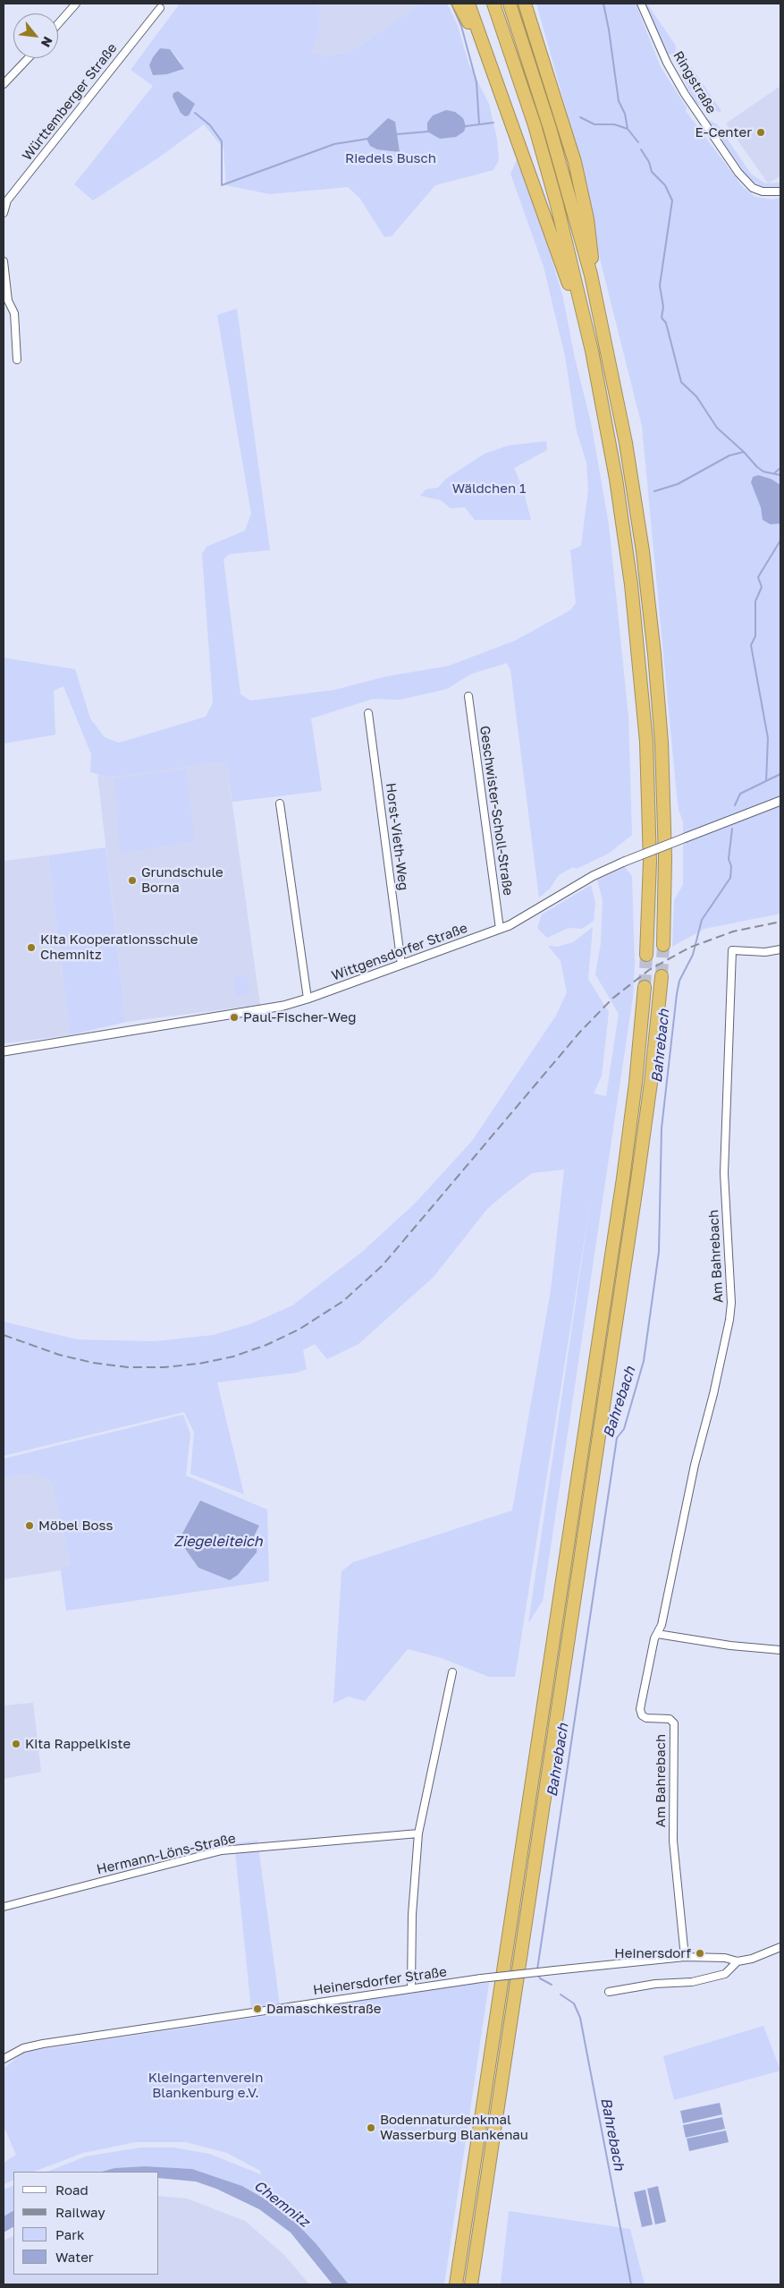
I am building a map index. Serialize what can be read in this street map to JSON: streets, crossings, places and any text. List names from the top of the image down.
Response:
{
  "streets": {
    "street": [
      "Ringstraße",
      "Württemberger Straße",
      "Geschwister-Scholl-Straße",
      "Horst-Vieth-Weg",
      "Wittgensdorfer Straße",
      "Am Bahrebach",
      "Hermann-Löns-Straße",
      "Heinersdorfer Straße"
    ]
  },
  "crossings": [
    ["Geschwister-Scholl-Straße", "Wittgensdorfer Straße"],
    ["Horst-Vieth-Weg", "Wittgensdorfer Straße"],
    ["Am Bahrebach", "Heinersdorfer Straße"]
  ],
  "water": ["Bahrebach", "Ziegeleiteich", "Chemnitz"],
  "parks": ["Riedels Busch", "Wäldchen 1", "Kleingartenverein Blankenburg e.V."],
  "places": [
    "E-Center",
    "Grundschule Borna",
    "Kita Kooperationsschule Chemnitz",
    "Paul-Fischer-Weg",
    "Möbel Boss",
    "Kita Rappelkiste",
    "Heinersdorf",
    "Damaschkestraße",
    "Bodennaturdenkmal Wasserburg Blankenau"
  ],
  "legend": [
    "Road",
    "Railway",
    "Park",
    "Water"
  ],
  "north": "bottom right"
}
